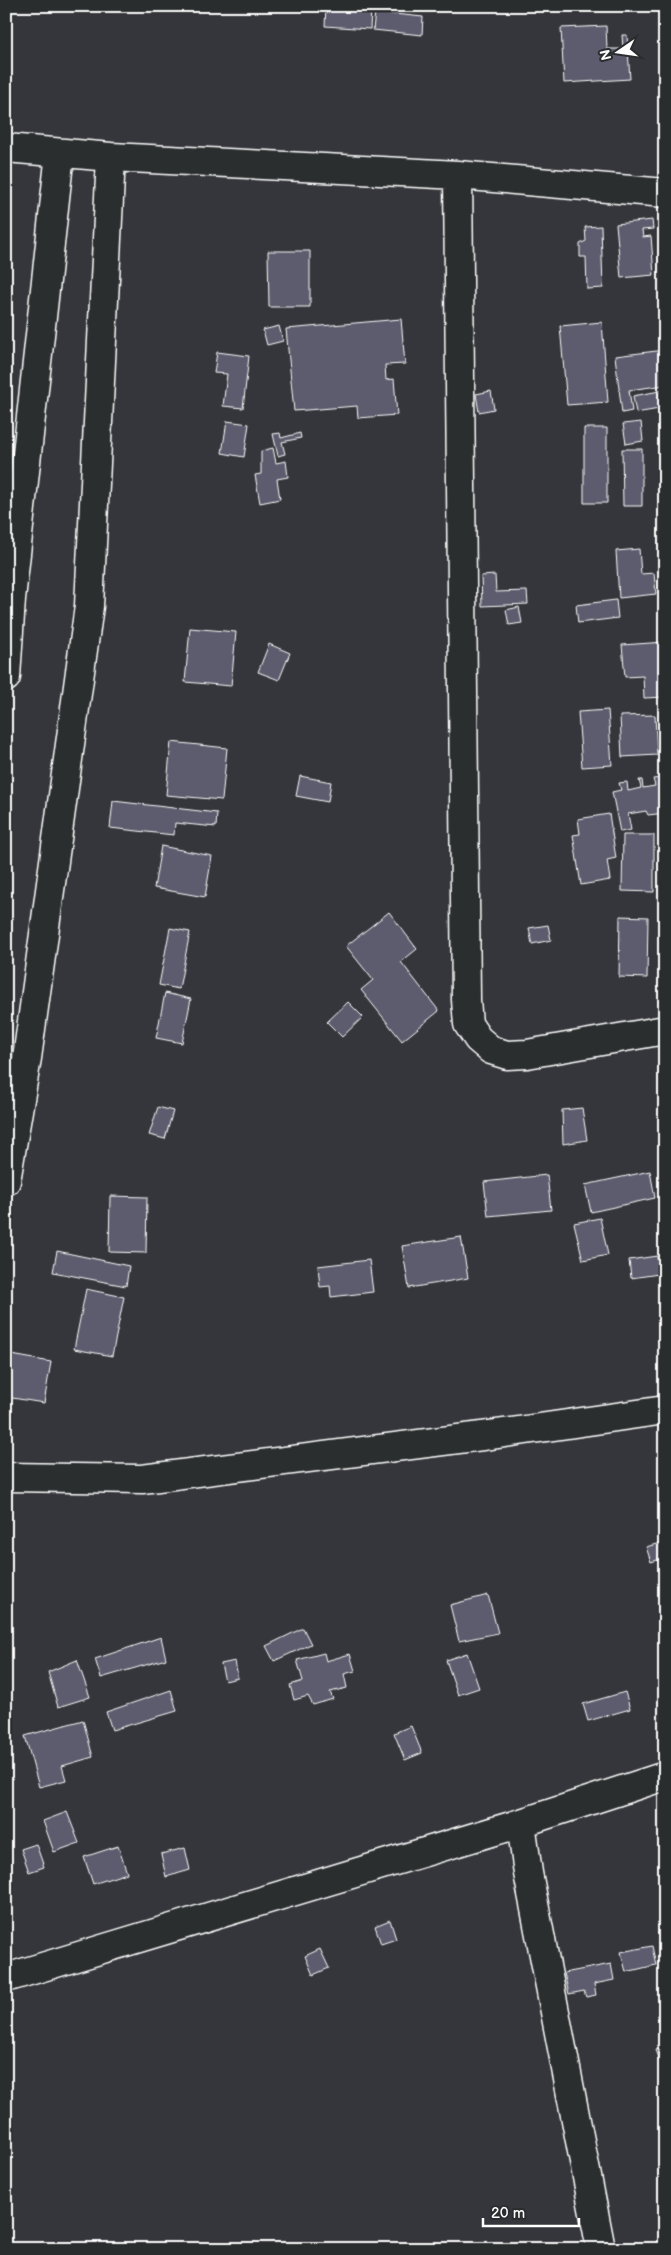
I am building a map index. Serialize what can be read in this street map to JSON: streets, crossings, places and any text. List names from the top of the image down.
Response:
{
  "scale_bar": "20 m",
  "north": "left"
}
